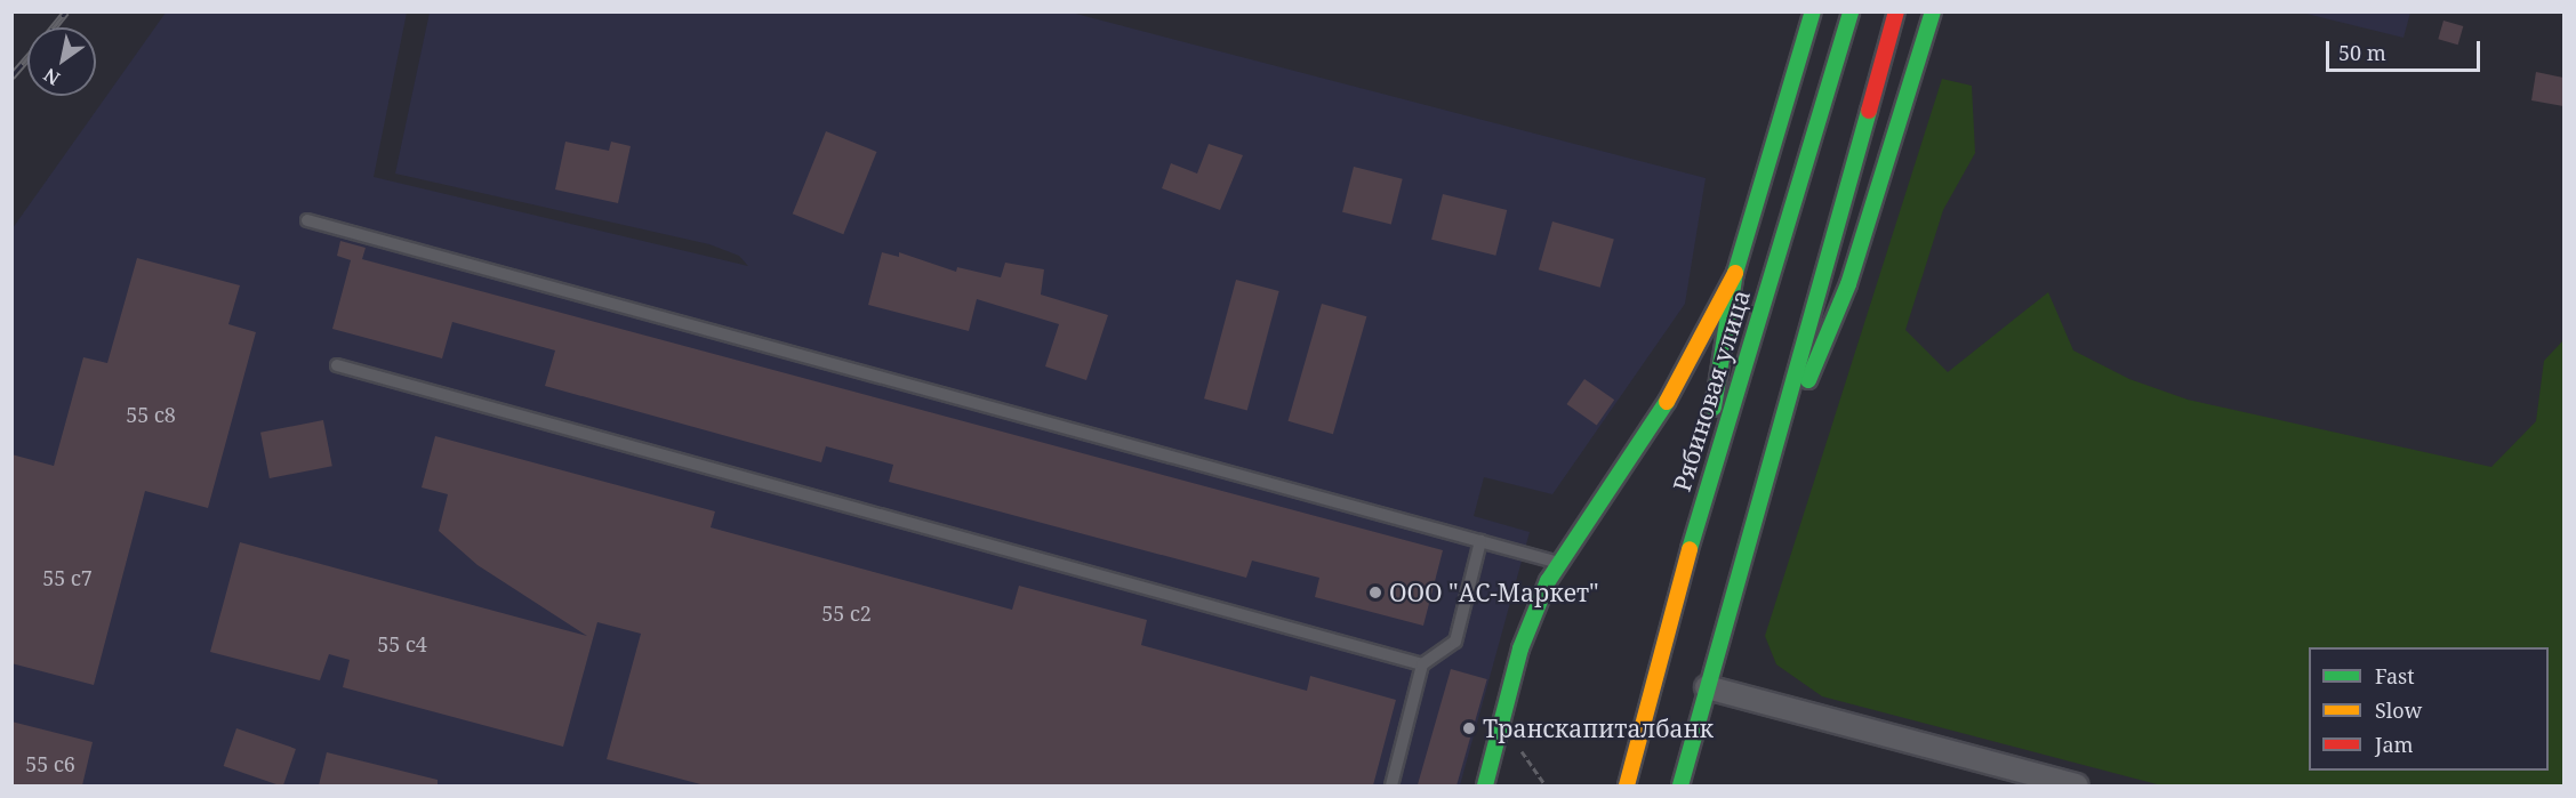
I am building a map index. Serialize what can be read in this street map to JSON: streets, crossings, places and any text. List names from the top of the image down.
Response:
{
  "streets": {
    "main road": ["Рябиновая улица"]
  },
  "places": ["ООО \"АС-Маркет\"", "Транскапиталбанк"],
  "house_numbers": [
    "55 с8",
    "55 с7",
    "55 с2",
    "55 с4",
    "55 с6"
  ],
  "legend": ["Fast", "Slow", "Jam"],
  "scale_bar": "50 m",
  "north": "bottom left"
}
